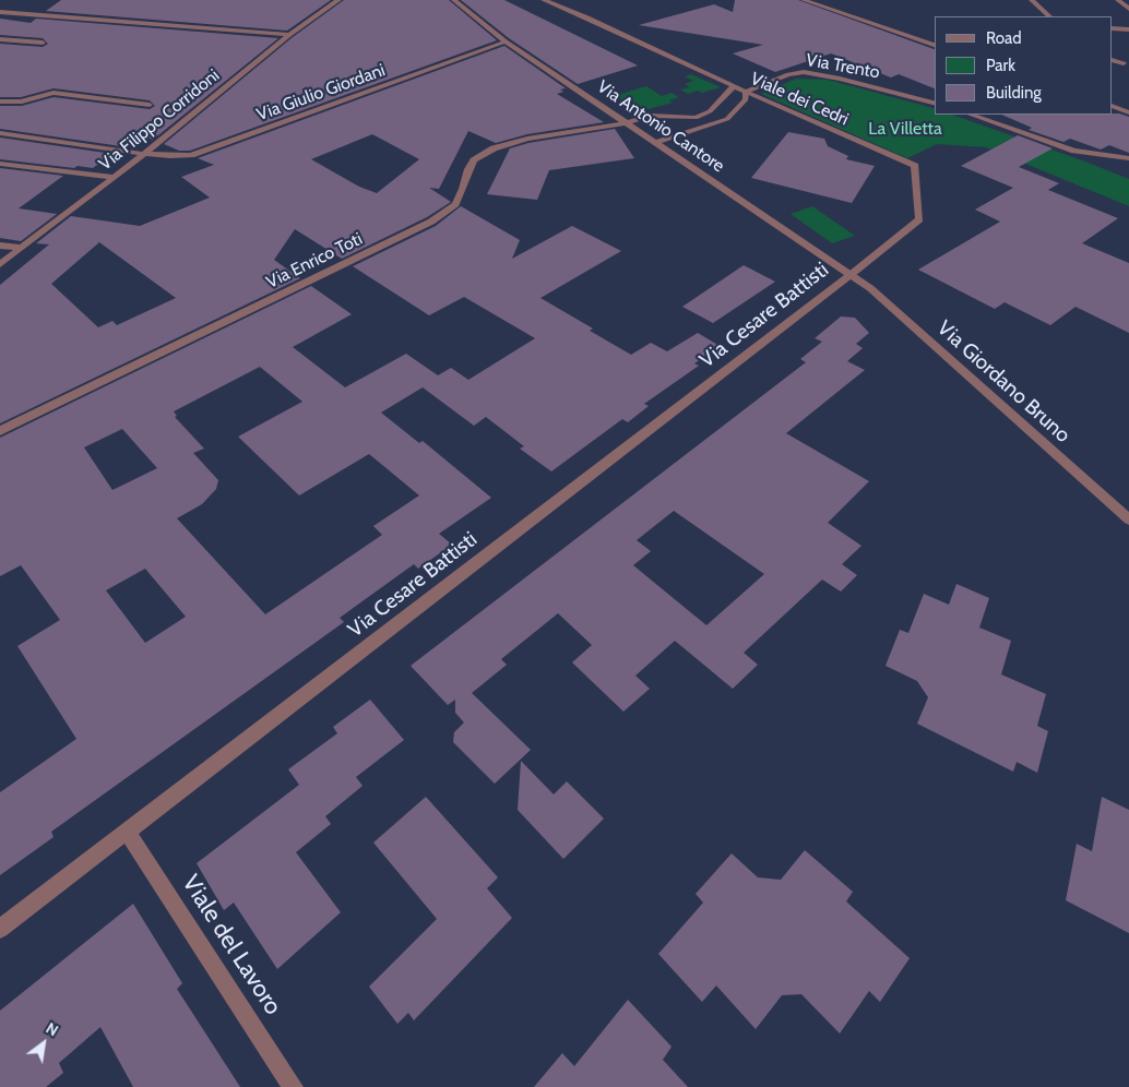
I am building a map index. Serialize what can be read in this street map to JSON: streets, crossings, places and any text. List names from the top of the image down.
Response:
{
  "streets": {
    "street": [
      "Via Trento",
      "Via Giulio Giordani",
      "Viale dei Cedri",
      "Via Filippo Corridoni",
      "Via Antonio Cantore",
      "Via Enrico Toti",
      "Via Cesare Battisti",
      "Via Giordano Bruno",
      "Viale del Lavoro"
    ]
  },
  "crossings": [
    ["Via Trento", "Viale dei Cedri"],
    ["Via Giulio Giordani", "Via Filippo Corridoni"],
    ["Via Giulio Giordani", "Via Antonio Cantore"],
    ["Viale dei Cedri", "Via Antonio Cantore"],
    ["Viale dei Cedri", "Via Enrico Toti"],
    ["Viale dei Cedri", "Via Cesare Battisti"],
    ["Viale dei Cedri", "Via Giordano Bruno"],
    ["Via Antonio Cantore", "Via Enrico Toti"],
    ["Via Antonio Cantore", "Via Cesare Battisti"],
    ["Via Antonio Cantore", "Via Giordano Bruno"],
    ["Via Cesare Battisti", "Via Giordano Bruno"],
    ["Via Cesare Battisti", "Viale del Lavoro"]
  ],
  "parks": ["La Villetta"],
  "legend": ["Road", "Park", "Building"],
  "north": "top right"
}
